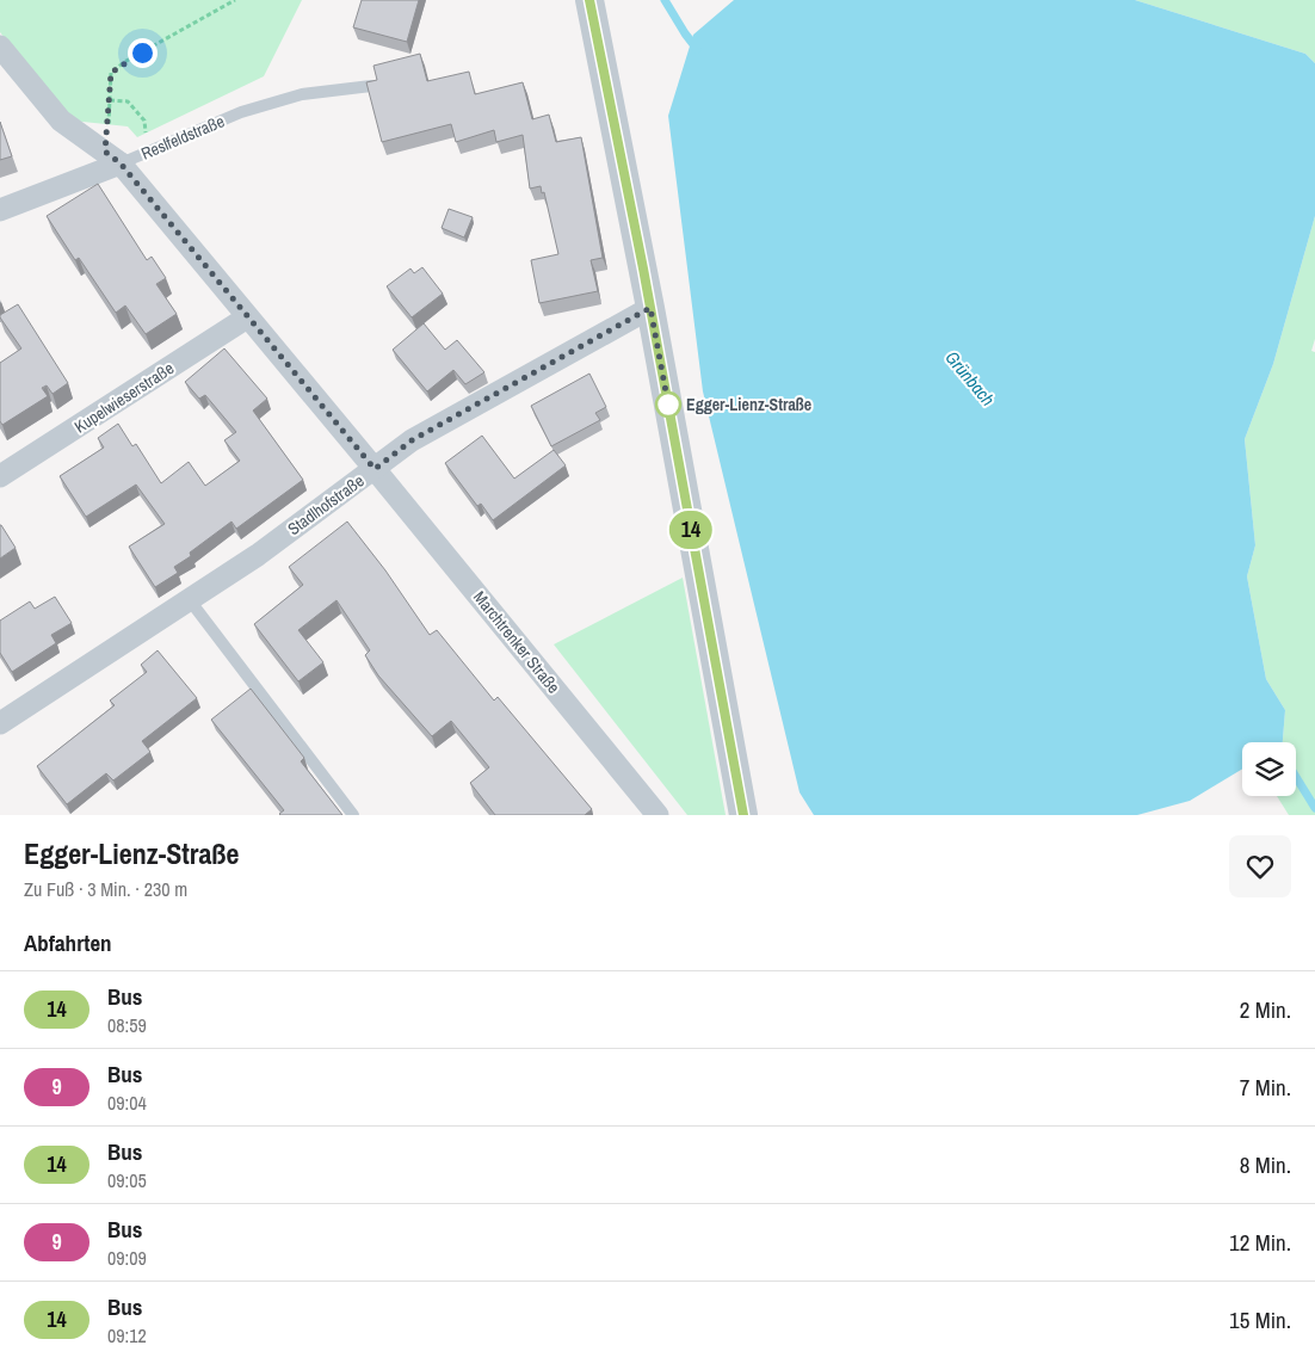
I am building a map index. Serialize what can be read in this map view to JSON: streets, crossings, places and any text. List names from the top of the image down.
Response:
{
  "streets": {
    "street": [
      "Reslfeldstraße",
      "Kupelwieserstraße",
      "Stadlhofstraße",
      "Marchtrenker Straße"
    ]
  },
  "crossings": [
    ["Stadlhofstraße", "Marchtrenker Straße"]
  ],
  "water": ["Grünbach"],
  "places": ["Egger-Lienz-Straße"],
  "lines": ["bus line 14"],
  "page": {
    "on_map": "14",
    "heading": [
      ["Egger-Lienz-Straße", "Zu Fuß · 3 Min. · 230 m"],
      "Abfahrten"
    ],
    "list": [
      {
        "mark": "14",
        "name": "Bus",
        "note": "08:59",
        "value": "2 Min."
      },
      {
        "mark": "9",
        "name": "Bus",
        "note": "09:04",
        "value": "7 Min."
      },
      {
        "mark": "14",
        "name": "Bus",
        "note": "09:05",
        "value": "8 Min."
      },
      {
        "mark": "9",
        "name": "Bus",
        "note": "09:09",
        "value": "12 Min."
      },
      {
        "mark": "14",
        "name": "Bus",
        "note": "09:12",
        "value": "15 Min."
      }
    ]
  }
}
